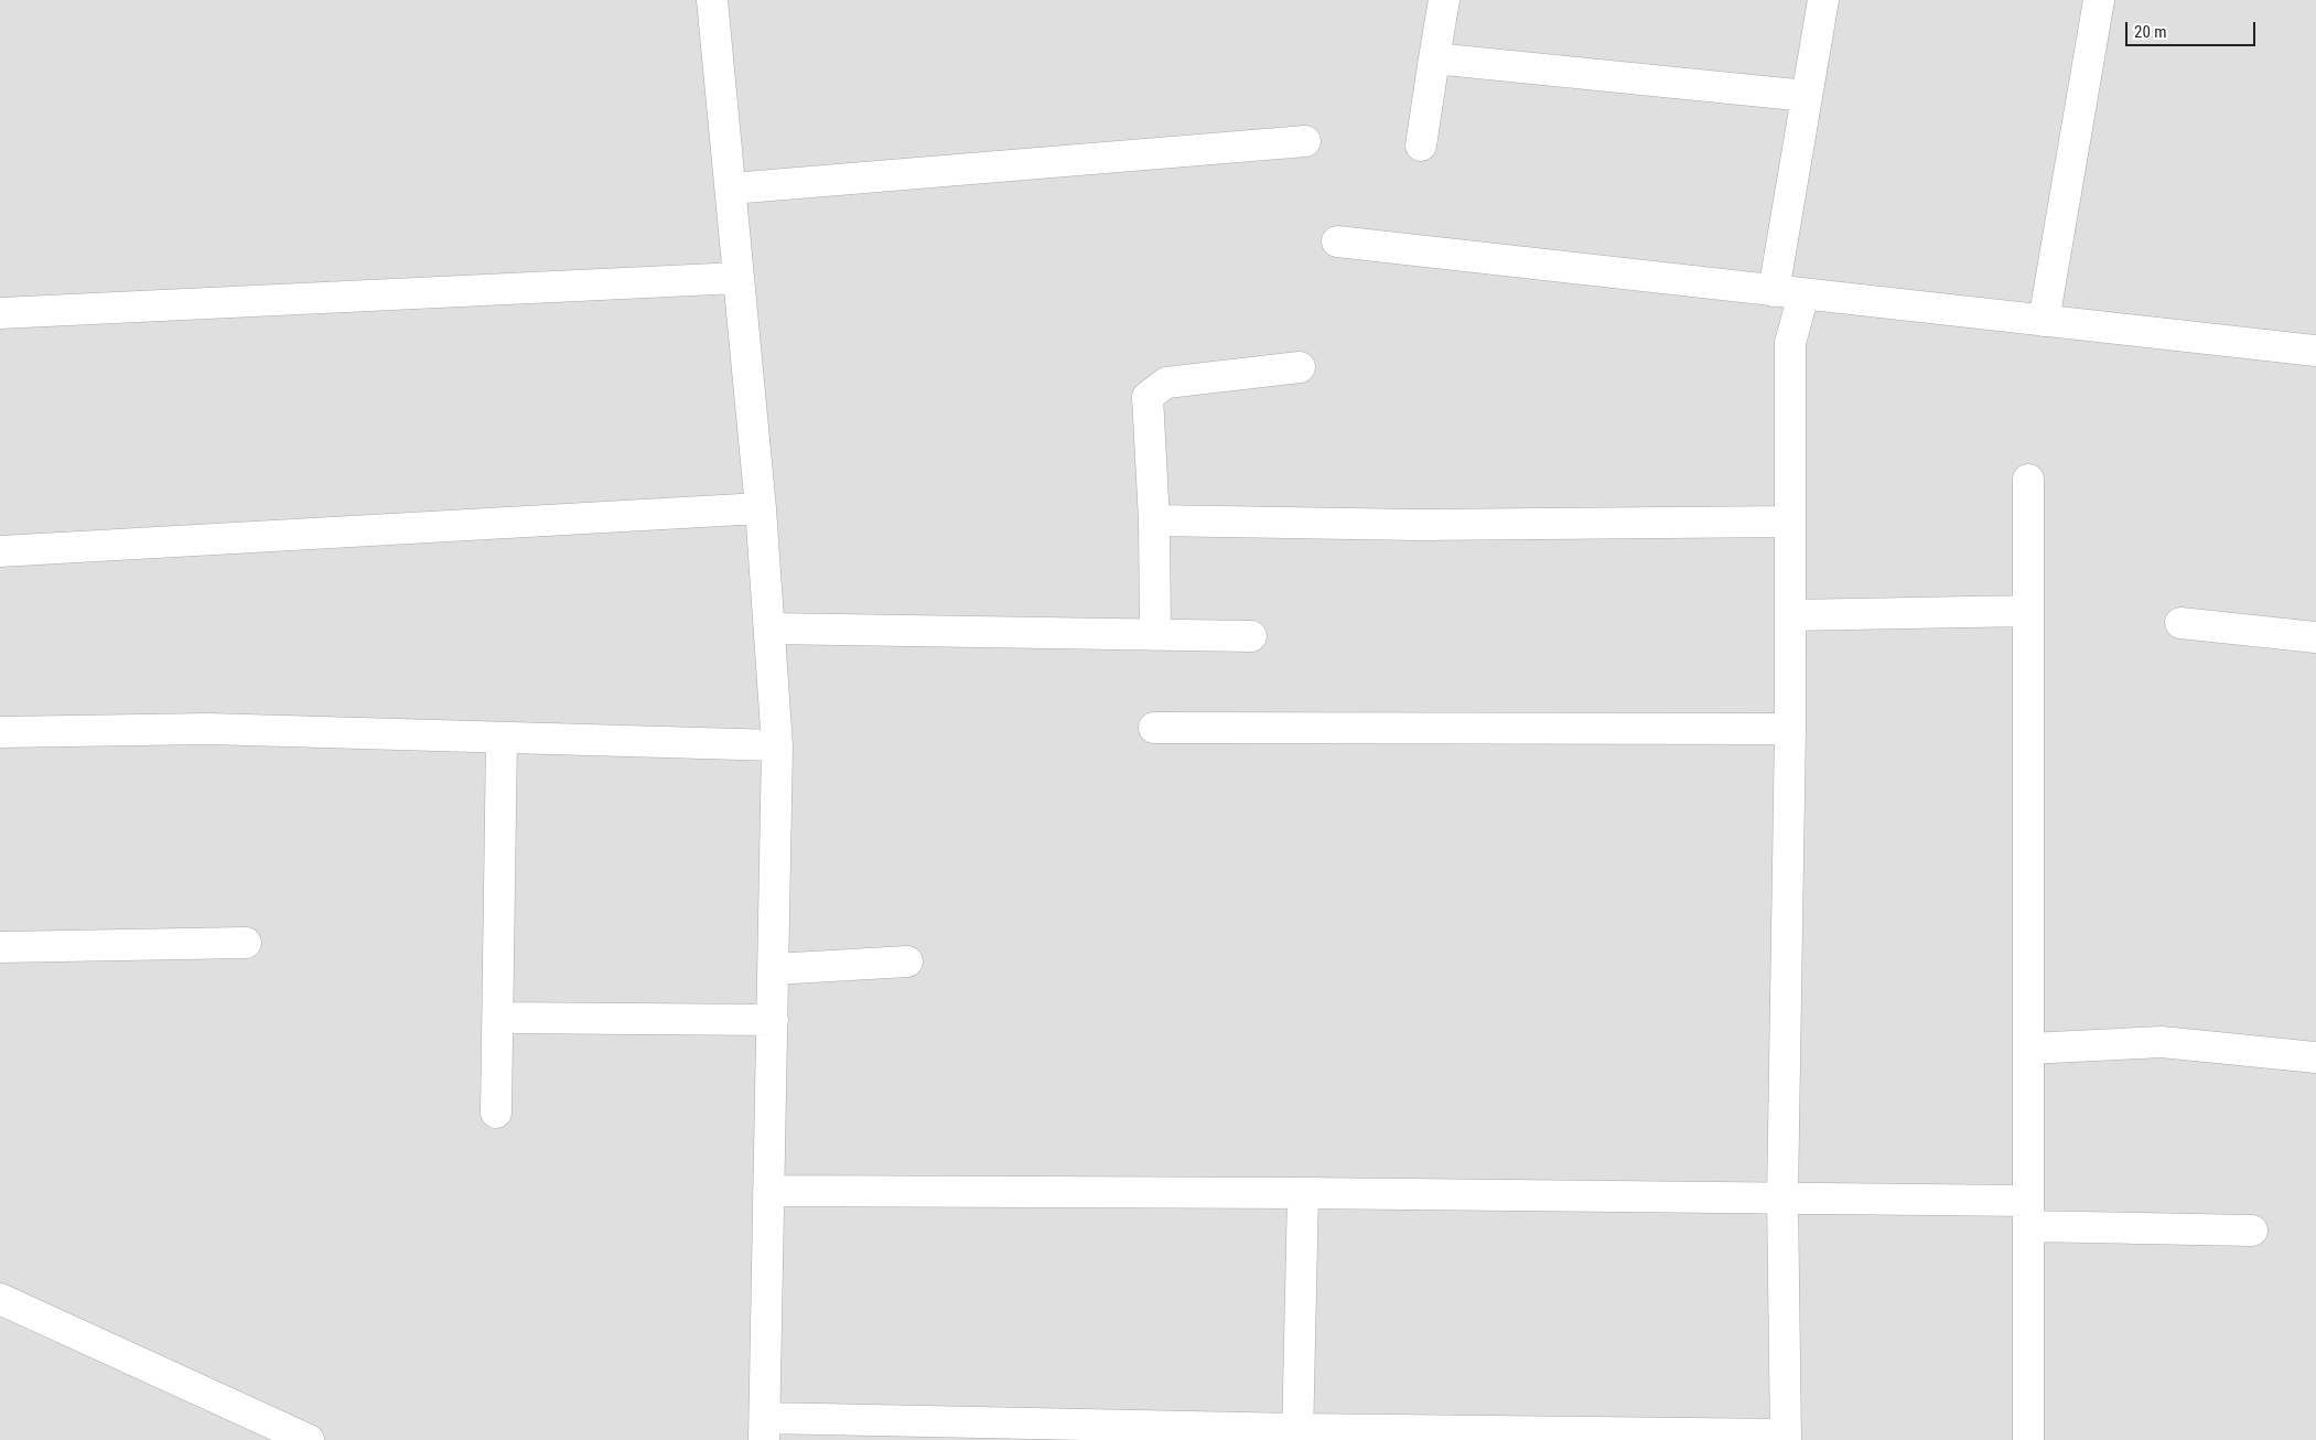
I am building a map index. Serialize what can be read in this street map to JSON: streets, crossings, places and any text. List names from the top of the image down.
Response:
{
  "scale_bar": "20 m"
}
